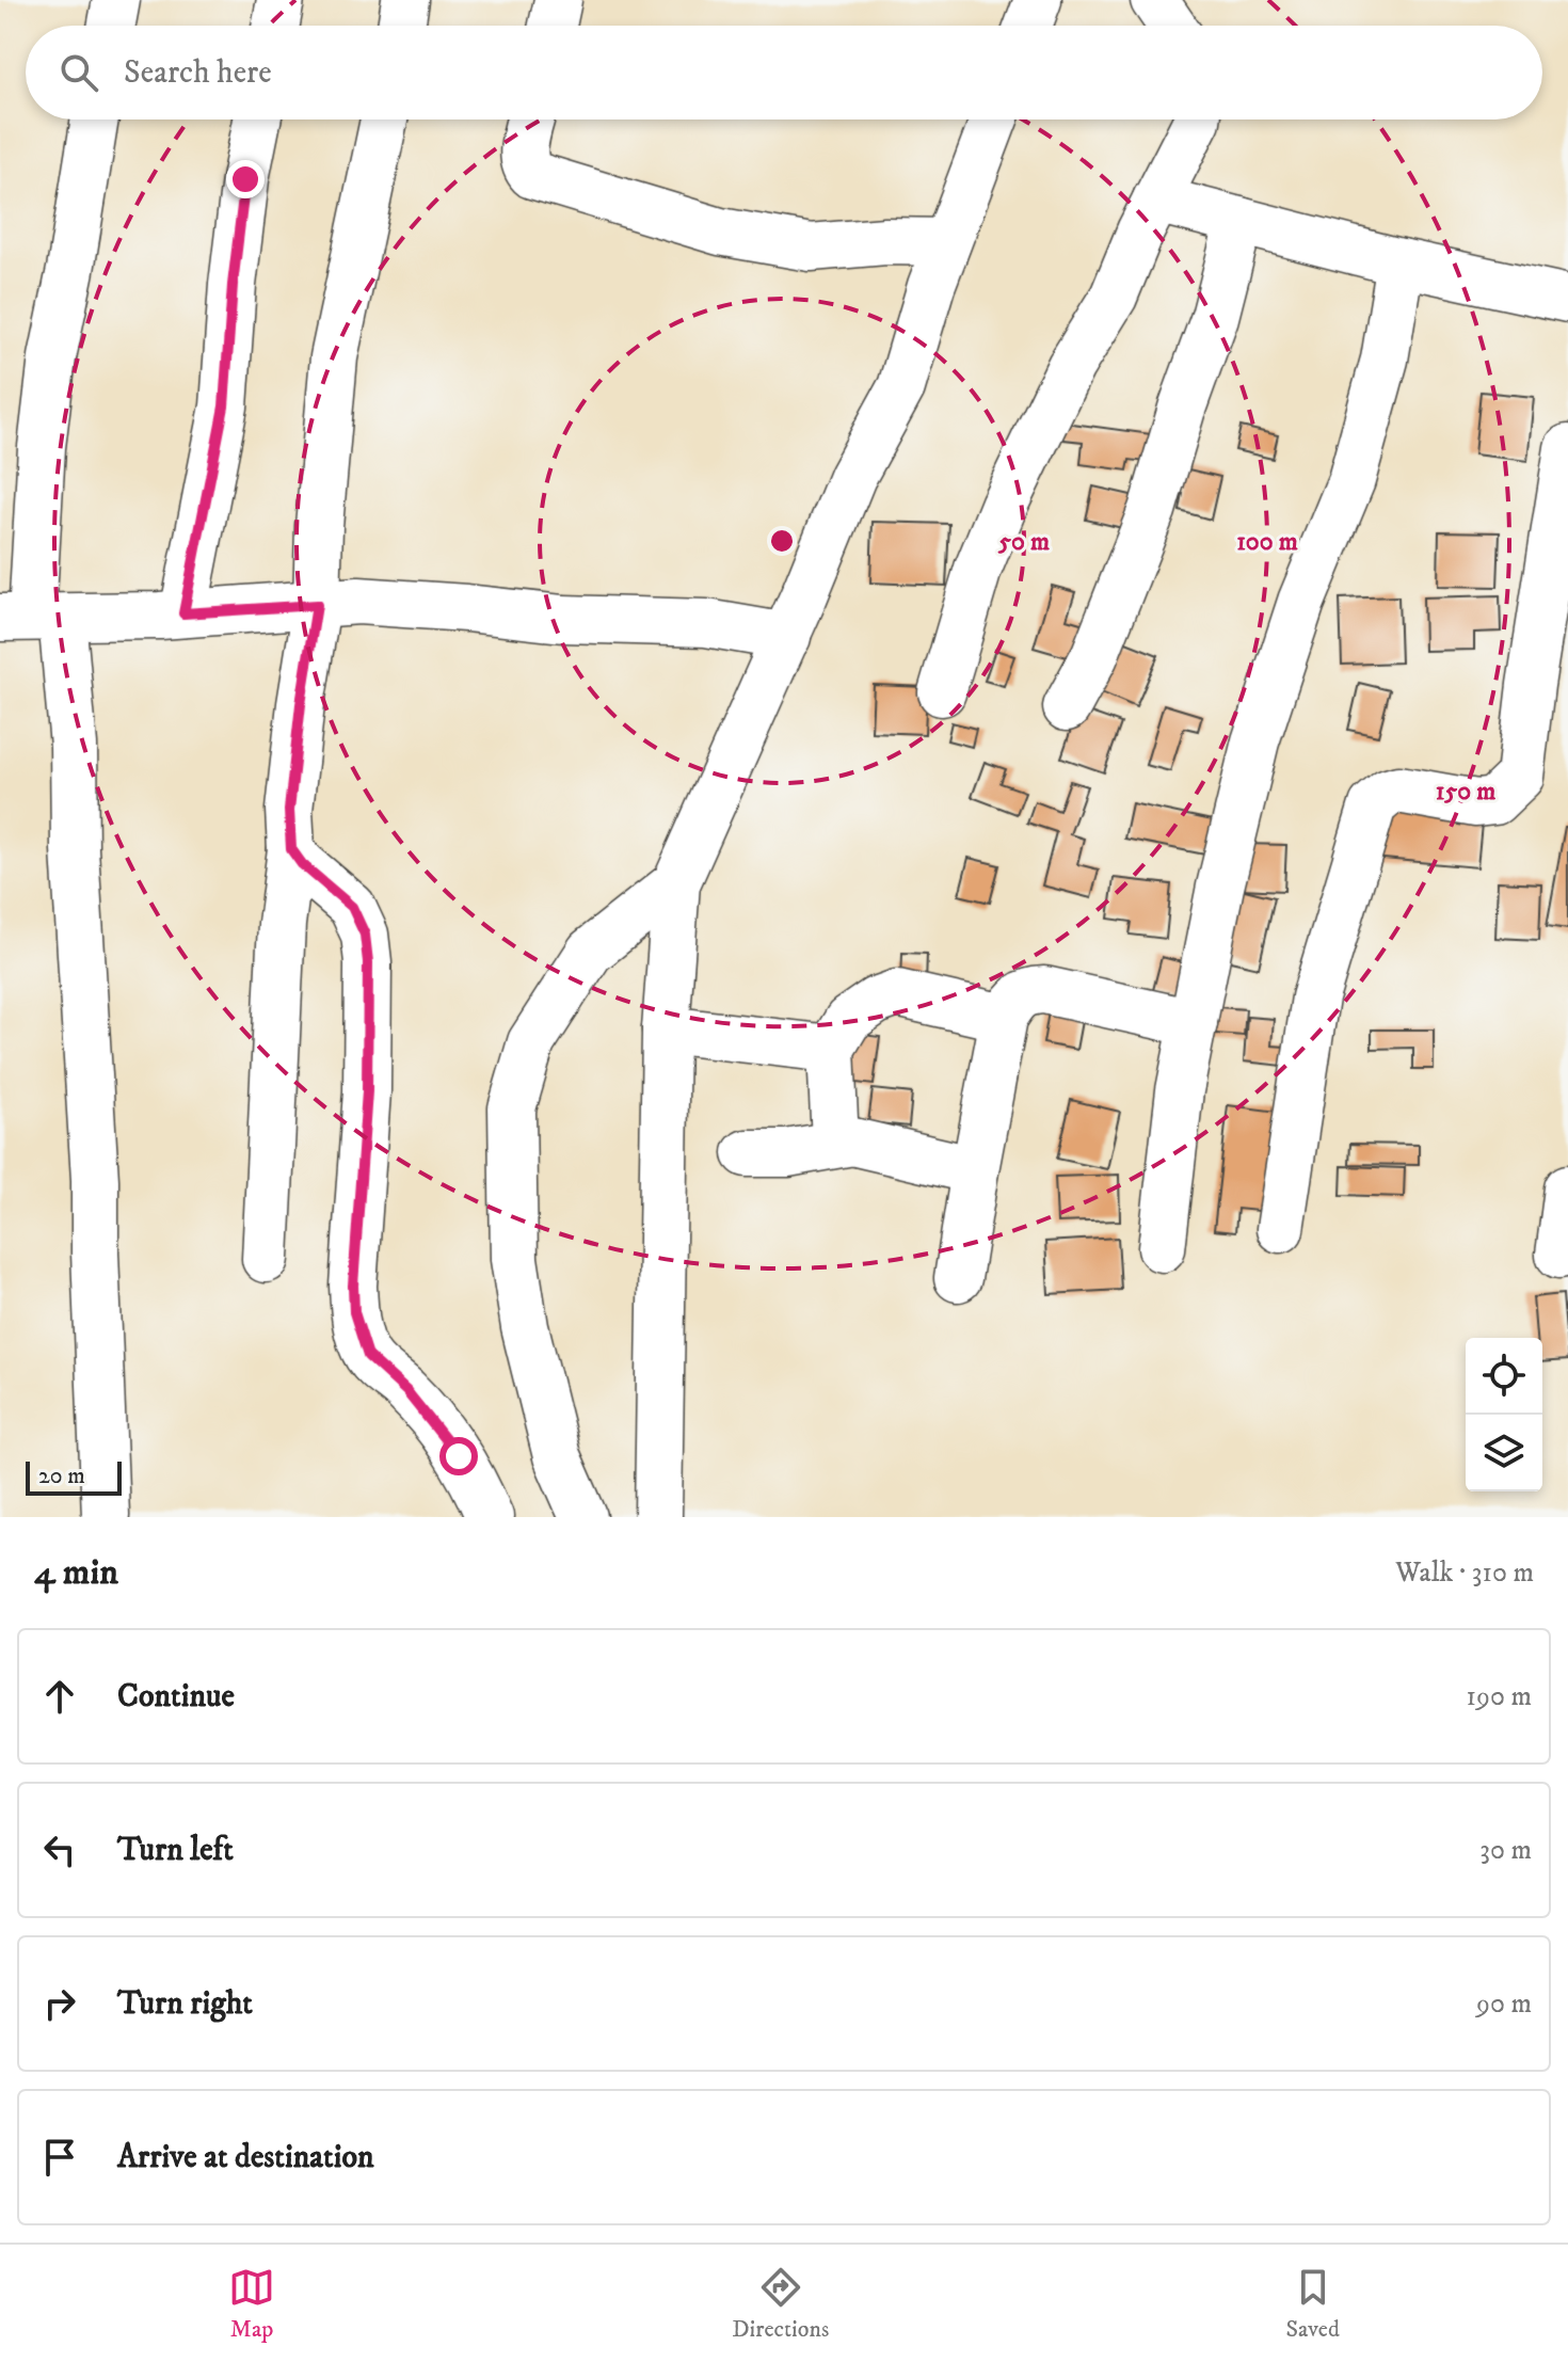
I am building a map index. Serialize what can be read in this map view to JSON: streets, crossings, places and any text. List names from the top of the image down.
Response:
{
  "scale_bar": "20 m",
  "page": {
    "search": "Search here",
    "scale": "20 m",
    "heading": ["4 min", "Walk · 310 m"],
    "list": [
      ["Continue", "190 m"],
      ["Turn left", "30 m"],
      ["Turn right", "90 m"],
      "Arrive at destination"
    ],
    "nav": ["Map", "Directions", "Saved"]
  },
  "rings": ["50 m", "100 m", "150 m"]
}
